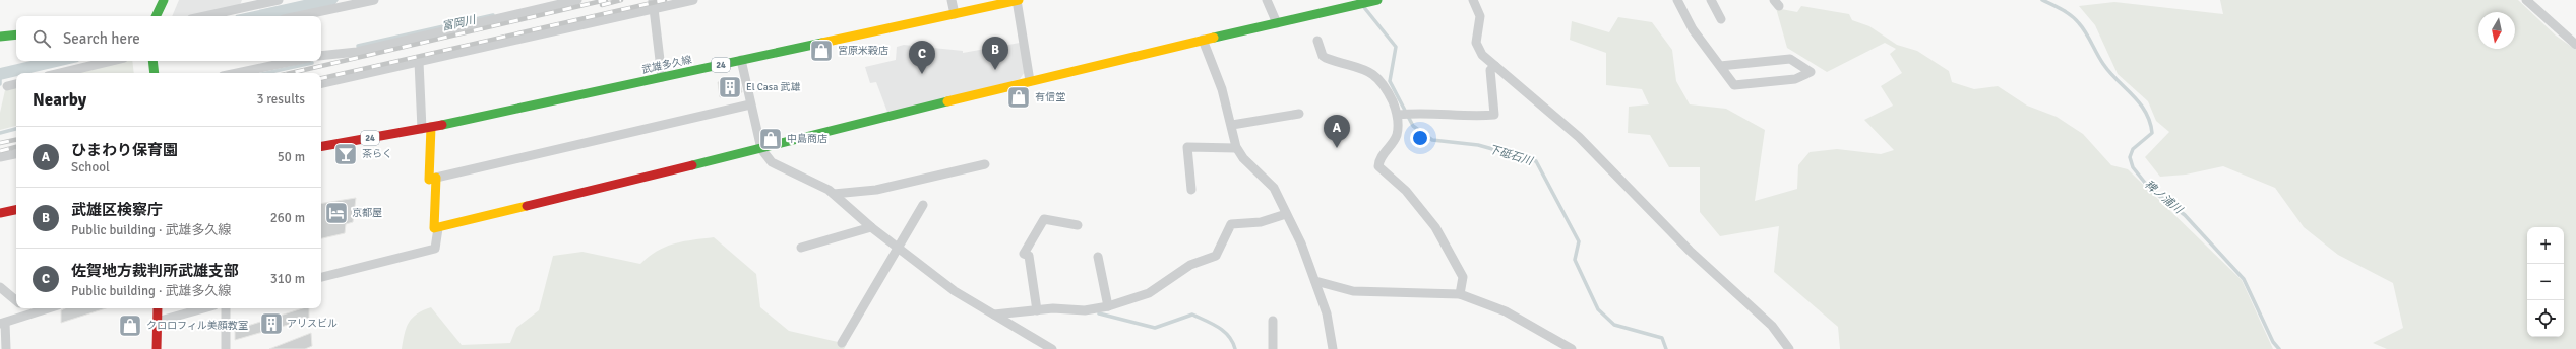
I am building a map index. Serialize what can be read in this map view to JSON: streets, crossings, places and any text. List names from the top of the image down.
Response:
{
  "streets": {
    "street": ["武雄多久線", "24"]
  },
  "water": ["富岡川", "下砥石川", "稗ノ浦川"],
  "places": {
    "shop": [
      "宮原米穀店",
      "有信堂",
      "中島商店",
      "クロロフィル美顔教室"
    ],
    "building": ["El Casa 武雄", "アリスビル"],
    "bar": ["茶らく"],
    "hotel": ["京都屋"]
  },
  "north": "bottom",
  "page": {
    "search": "Search here",
    "pins": ["B", "C", "A"],
    "heading": ["Nearby", "3 results"],
    "list": [
      {
        "mark": "A",
        "name": "ひまわり保育園",
        "note": "School",
        "value": "50 m"
      },
      {
        "mark": "B",
        "name": "武雄区検察庁",
        "note": "Public building · 武雄多久線",
        "value": "260 m"
      },
      {
        "mark": "C",
        "name": "佐賀地方裁判所武雄支部",
        "note": "Public building · 武雄多久線",
        "value": "310 m"
      }
    ],
    "map_buttons": ["+", "−"]
  }
}
